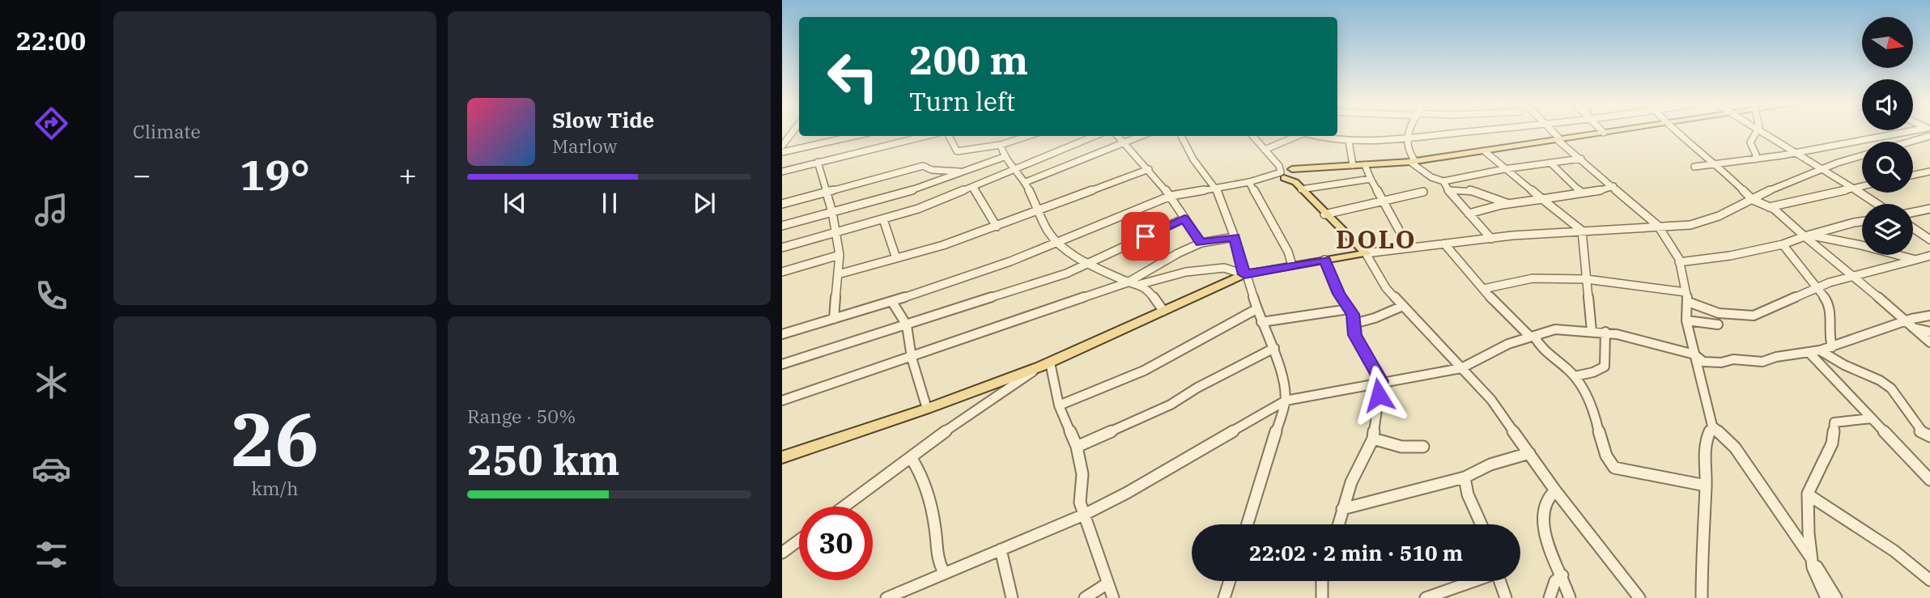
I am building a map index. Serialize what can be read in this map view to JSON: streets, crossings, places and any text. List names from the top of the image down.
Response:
{
  "districts": ["DOLO"],
  "north": "right",
  "page": {
    "tabs": "22:00",
    "tile": [
      "Climate",
      ["26", "km/h"],
      ["Range · 50%", "250 km"]
    ],
    "turn": ["200 m", "Turn left"],
    "song": ["Slow Tide", "Marlow"],
    "heat": ["−", "19°", "+"],
    "limit": "30",
    "trip": "22:02 · 2 min · 510 m"
  }
}
